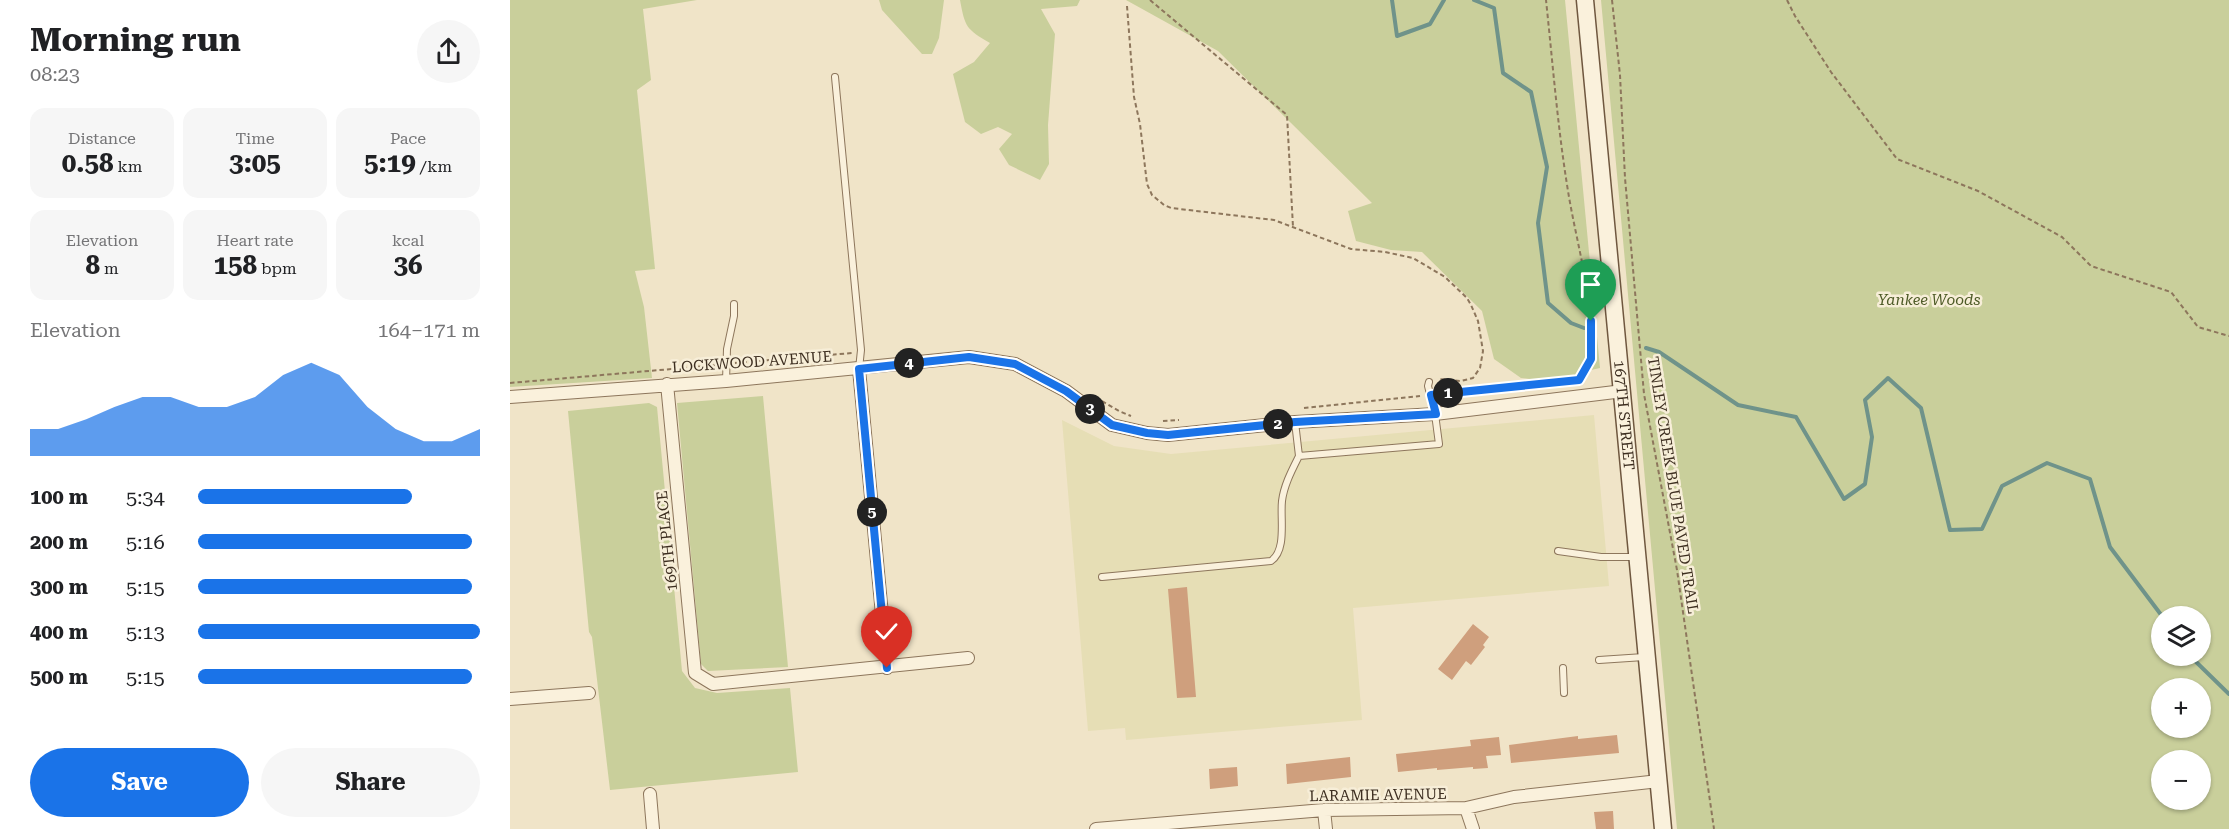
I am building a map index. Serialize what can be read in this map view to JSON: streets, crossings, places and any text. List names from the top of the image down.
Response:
{
  "streets": {
    "main road": ["167TH STREET"],
    "street": ["LOCKWOOD AVENUE", "169TH PLACE", "LARAMIE AVENUE"],
    "path": ["TINLEY CREEK BLUE PAVED TRAIL"]
  },
  "crossings": [
    ["LOCKWOOD AVENUE", "167TH STREET"],
    ["LOCKWOOD AVENUE", "169TH PLACE"],
    ["167TH STREET", "LARAMIE AVENUE"]
  ],
  "parks": ["Yankee Woods"],
  "page": {
    "heading": ["Morning run", "08:23"],
    "stats": [
      ["Distance", "0.58 km"],
      ["Time", "3:05"],
      ["Pace", "5:19 /km"],
      ["Elevation", "8 m"],
      ["Heart rate", "158 bpm"],
      ["kcal", "36"]
    ],
    "chart": ["Elevation", "164–171 m"],
    "pins": [
      "4",
      "1",
      "3",
      "2",
      "5"
    ],
    "list": [
      {
        "name": "100 m",
        "note": "5:34"
      },
      {
        "name": "200 m",
        "note": "5:16"
      },
      {
        "name": "300 m",
        "note": "5:15"
      },
      {
        "name": "400 m",
        "note": "5:13"
      },
      {
        "name": "500 m",
        "note": "5:15"
      }
    ],
    "map_buttons": ["+", "−"],
    "buttons": ["Save", "Share"]
  }
}
